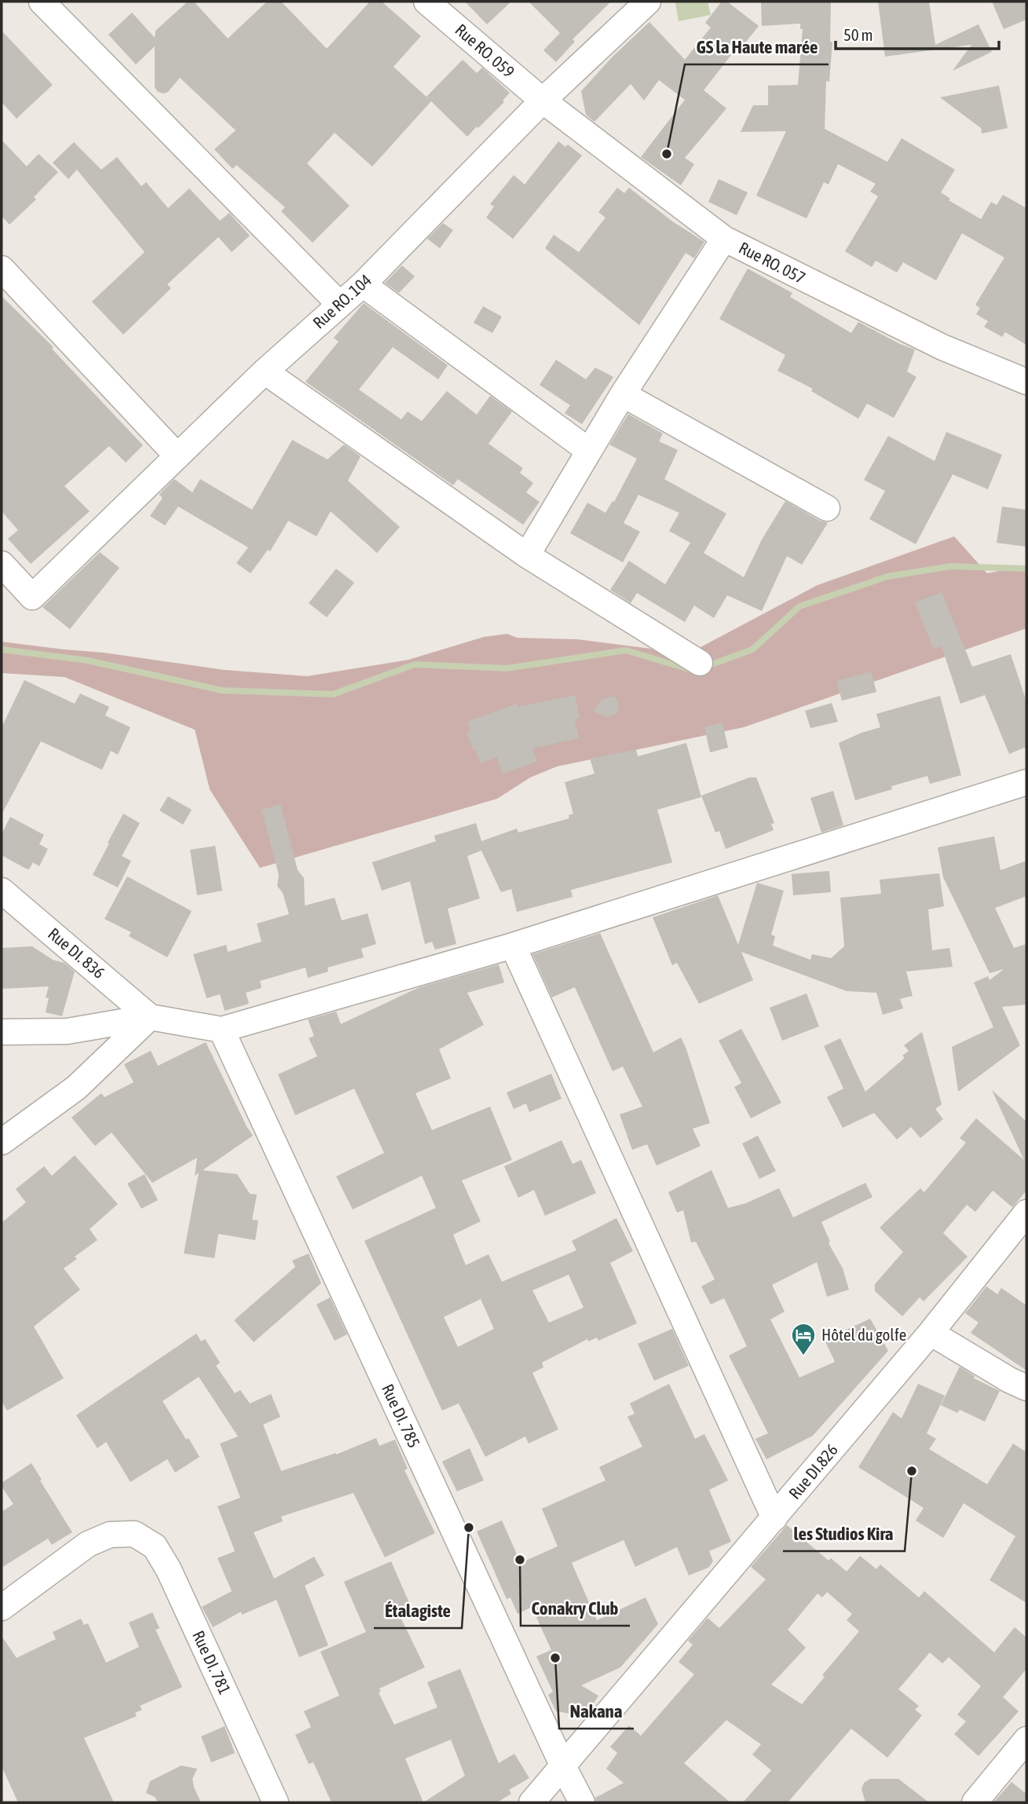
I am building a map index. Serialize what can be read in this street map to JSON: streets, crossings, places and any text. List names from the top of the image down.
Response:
{
  "streets": {
    "street": [
      "Rue RO. 059",
      "Rue RO. 057",
      "Rue RO. 104",
      "Rue DI. 836",
      "Rue DI. 785",
      "Rue DI.826",
      "Rue DI. 781"
    ]
  },
  "crossings": [
    ["Rue RO. 059", "Rue RO. 057"],
    ["Rue RO. 059", "Rue RO. 104"],
    ["Rue RO. 057", "Rue RO. 104"],
    ["Rue DI. 785", "Rue DI.826"]
  ],
  "places": {
    "other": [
      "GS la Haute marée",
      "les Studios Kira",
      "Étalagiste",
      "Conakry Club",
      "Nakana"
    ],
    "hotel": ["Hôtel du golfe"]
  },
  "scale_bar": "50 m"
}
